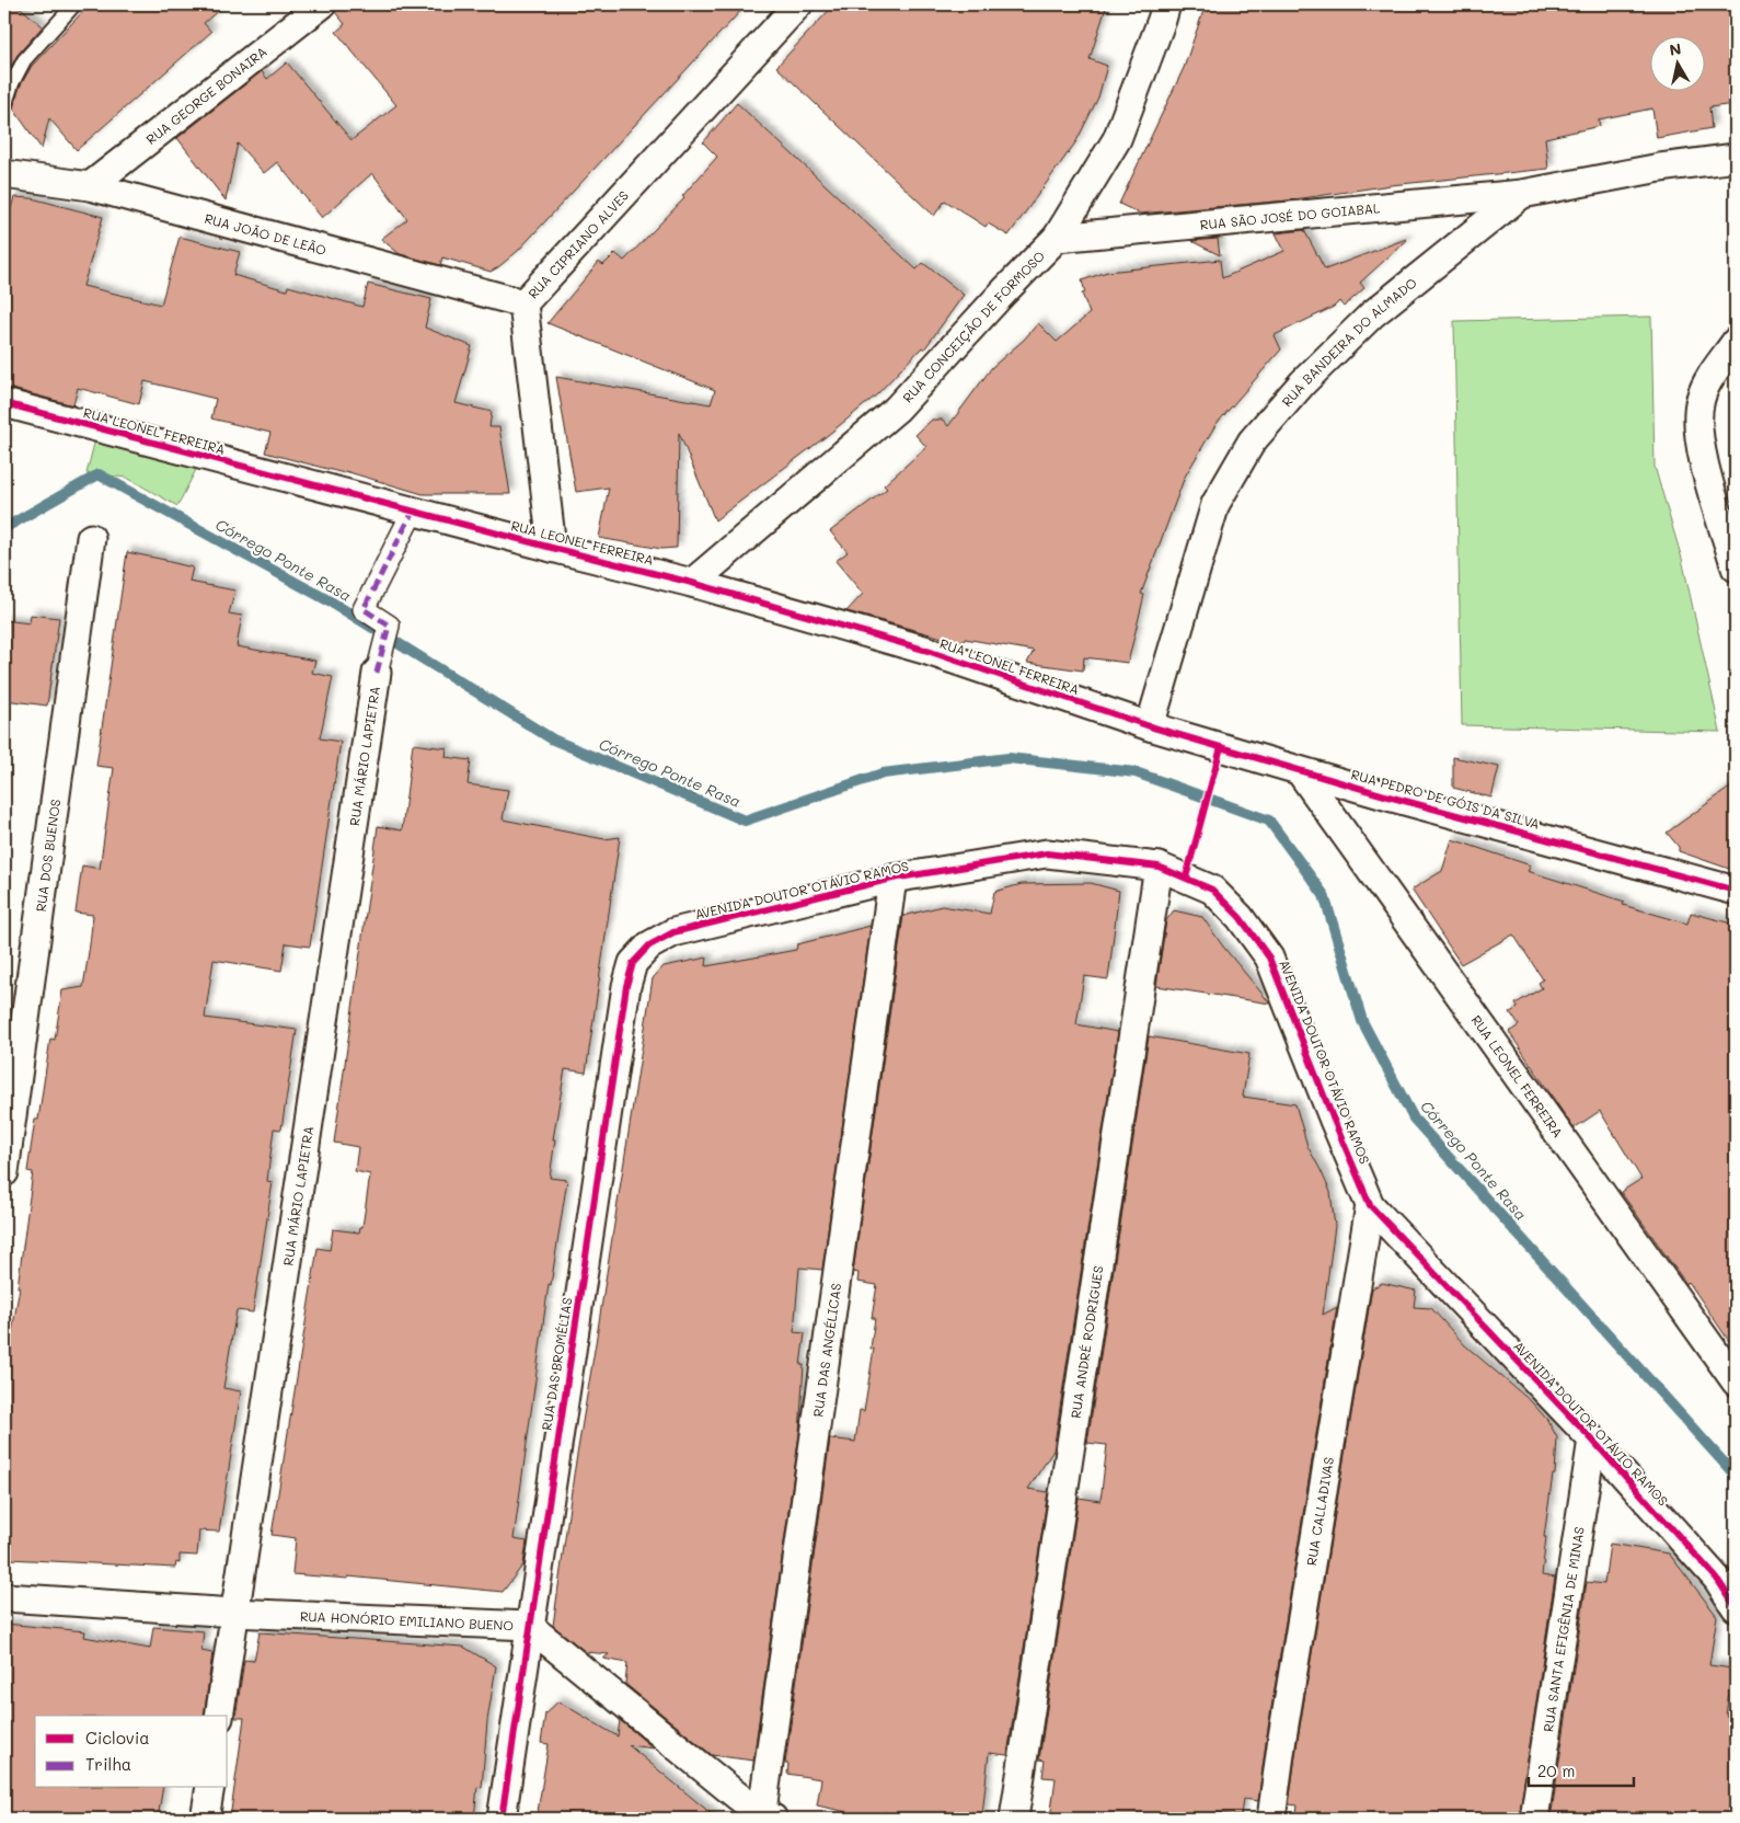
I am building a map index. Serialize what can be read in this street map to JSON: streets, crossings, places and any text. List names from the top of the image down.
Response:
{
  "streets": {
    "street": [
      "RUA GEORGE BONAIRA",
      "RUA SÃO JOSÉ DO GOIABAL",
      "RUA JOÃO DE LEÃO",
      "RUA CIPRIANO ALVES",
      "RUA CONCEIÇÃO DE FORMOSO",
      "RUA BANDEIRA DO ALMADO",
      "RUA LEONEL FERREIRA",
      "RUA MÁRIO LAPIETRA",
      "RUA PEDRO DE GÓIS DA SILVA",
      "RUA DOS BUENOS",
      "AVENIDA DOUTOR OTÁVIO RAMOS",
      "RUA ANDRÉ RODRIGUES",
      "RUA DAS ANGÉLICAS",
      "RUA DAS BROMÉLIAS",
      "RUA CALLADIVAS",
      "RUA HONÓRIO EMILIANO BUENO",
      "RUA SANTA EFIGÊNIA DE MINAS"
    ]
  },
  "crossings": [
    ["RUA GEORGE BONAIRA", "RUA JOÃO DE LEÃO"],
    ["RUA SÃO JOSÉ DO GOIABAL", "RUA CONCEIÇÃO DE FORMOSO"],
    ["RUA SÃO JOSÉ DO GOIABAL", "RUA BANDEIRA DO ALMADO"],
    ["RUA JOÃO DE LEÃO", "RUA CIPRIANO ALVES"],
    ["RUA CIPRIANO ALVES", "RUA LEONEL FERREIRA"],
    ["RUA CONCEIÇÃO DE FORMOSO", "RUA LEONEL FERREIRA"],
    ["RUA BANDEIRA DO ALMADO", "RUA LEONEL FERREIRA"],
    ["RUA BANDEIRA DO ALMADO", "RUA PEDRO DE GÓIS DA SILVA"],
    ["RUA LEONEL FERREIRA", "RUA PEDRO DE GÓIS DA SILVA"],
    ["RUA MÁRIO LAPIETRA", "RUA HONÓRIO EMILIANO BUENO"],
    ["AVENIDA DOUTOR OTÁVIO RAMOS", "RUA ANDRÉ RODRIGUES"],
    ["AVENIDA DOUTOR OTÁVIO RAMOS", "RUA DAS ANGÉLICAS"],
    ["AVENIDA DOUTOR OTÁVIO RAMOS", "RUA DAS BROMÉLIAS"],
    ["AVENIDA DOUTOR OTÁVIO RAMOS", "RUA CALLADIVAS"],
    ["AVENIDA DOUTOR OTÁVIO RAMOS", "RUA SANTA EFIGÊNIA DE MINAS"],
    ["RUA DAS ANGÉLICAS", "RUA HONÓRIO EMILIANO BUENO"],
    ["RUA DAS BROMÉLIAS", "RUA HONÓRIO EMILIANO BUENO"]
  ],
  "water": ["Córrego Ponte Rasa"],
  "legend": ["Ciclovia", "Trilha"],
  "scale_bar": "20 m",
  "north": "top"
}
